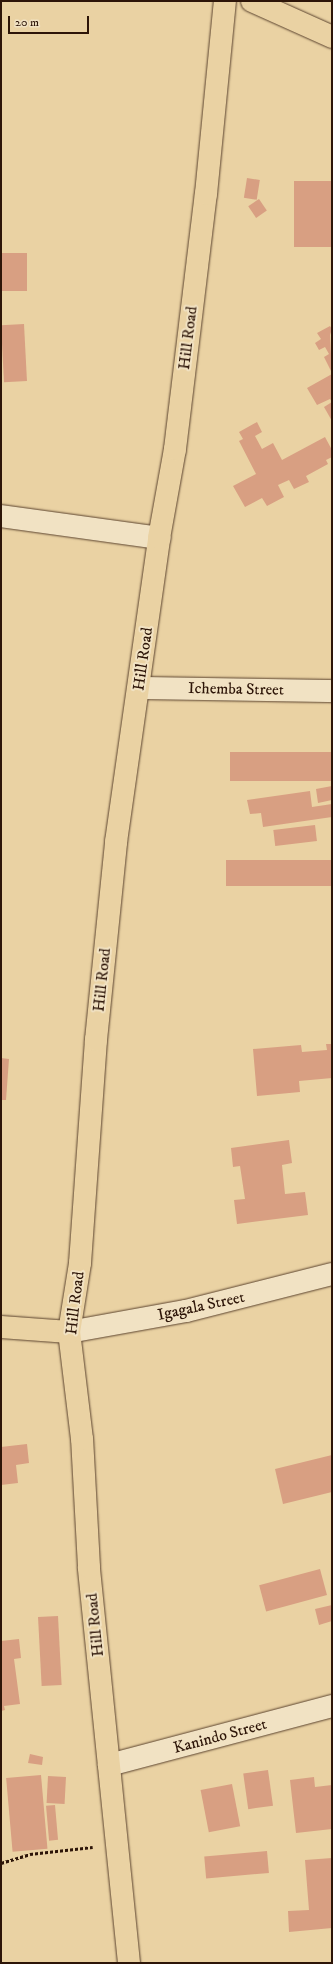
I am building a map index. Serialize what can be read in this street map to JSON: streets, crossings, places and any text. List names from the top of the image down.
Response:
{
  "streets": {
    "main road": ["Hill Road"],
    "street": ["Ichemba Street", "Igagala Street", "Kanindo Street"]
  },
  "crossings": [
    ["Hill Road", "Ichemba Street"],
    ["Hill Road", "Igagala Street"],
    ["Hill Road", "Kanindo Street"]
  ],
  "scale_bar": "20 m"
}
